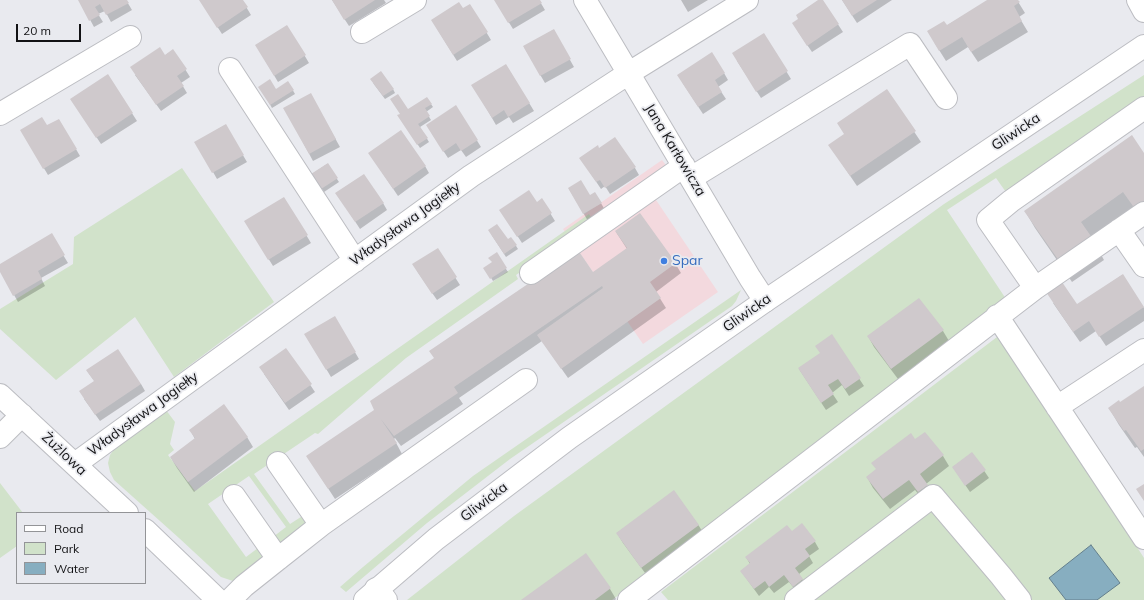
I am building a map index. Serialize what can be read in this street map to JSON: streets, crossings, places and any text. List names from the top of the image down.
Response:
{
  "streets": {
    "street": [
      "Gliwicka",
      "Jana Karłowicza",
      "Władysława Jagiełły",
      "Żużlowa"
    ]
  },
  "crossings": [
    ["Gliwicka", "Jana Karłowicza"],
    ["Jana Karłowicza", "Władysława Jagiełły"],
    ["Władysława Jagiełły", "Żużlowa"]
  ],
  "places": ["Spar"],
  "legend": ["Road", "Park", "Water"],
  "scale_bar": "20 m"
}
